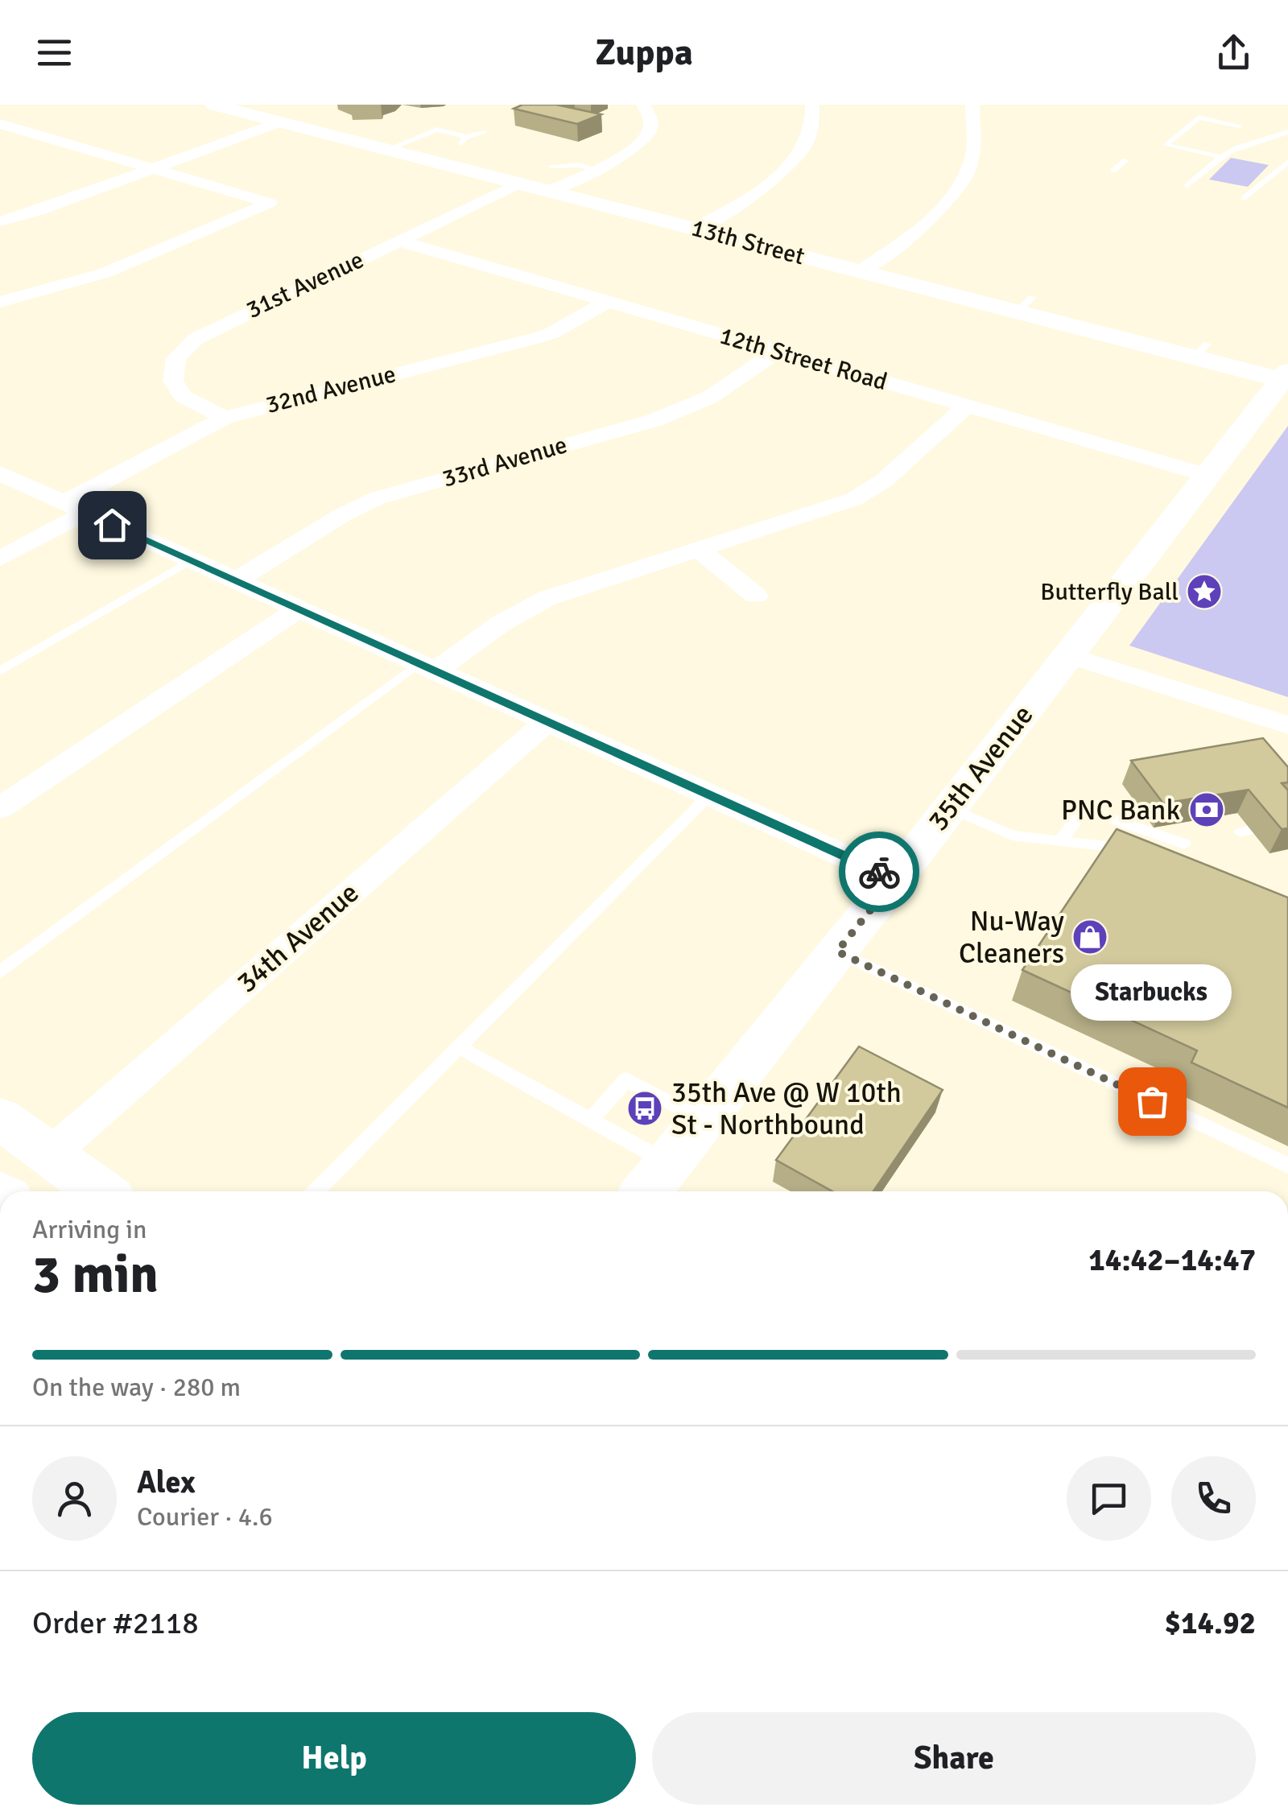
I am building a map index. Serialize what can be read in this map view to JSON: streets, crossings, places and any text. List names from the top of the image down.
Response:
{
  "streets": {
    "main road": ["35th Avenue"],
    "street": [
      "13th Street",
      "31st Avenue",
      "12th Street Road",
      "32nd Avenue",
      "33rd Avenue",
      "34th Avenue"
    ]
  },
  "crossings": [
    ["13th Street", "31st Avenue"],
    ["13th Street", "35th Avenue"],
    ["31st Avenue", "12th Street Road"],
    ["31st Avenue", "32nd Avenue"],
    ["12th Street Road", "32nd Avenue"],
    ["12th Street Road", "33rd Avenue"],
    ["12th Street Road", "35th Avenue"]
  ],
  "places": {
    "place": ["Butterfly Ball"],
    "bank": ["PNC Bank"],
    "shop": ["Nu-Way Cleaners"],
    "other": ["Starbucks"],
    "bus stop": ["35th Ave @ W 10th St - Northbound"]
  },
  "page": {
    "header": "Zuppa",
    "bubble": "Starbucks",
    "heading": ["3 min", "Arriving in", "14:42–14:47"],
    "panel": [
      "Alex",
      "Courier · 4.6",
      "Order #2118",
      "$14.92"
    ],
    "bar": "On the way · 280 m",
    "buttons": ["Help", "Share"]
  }
}
